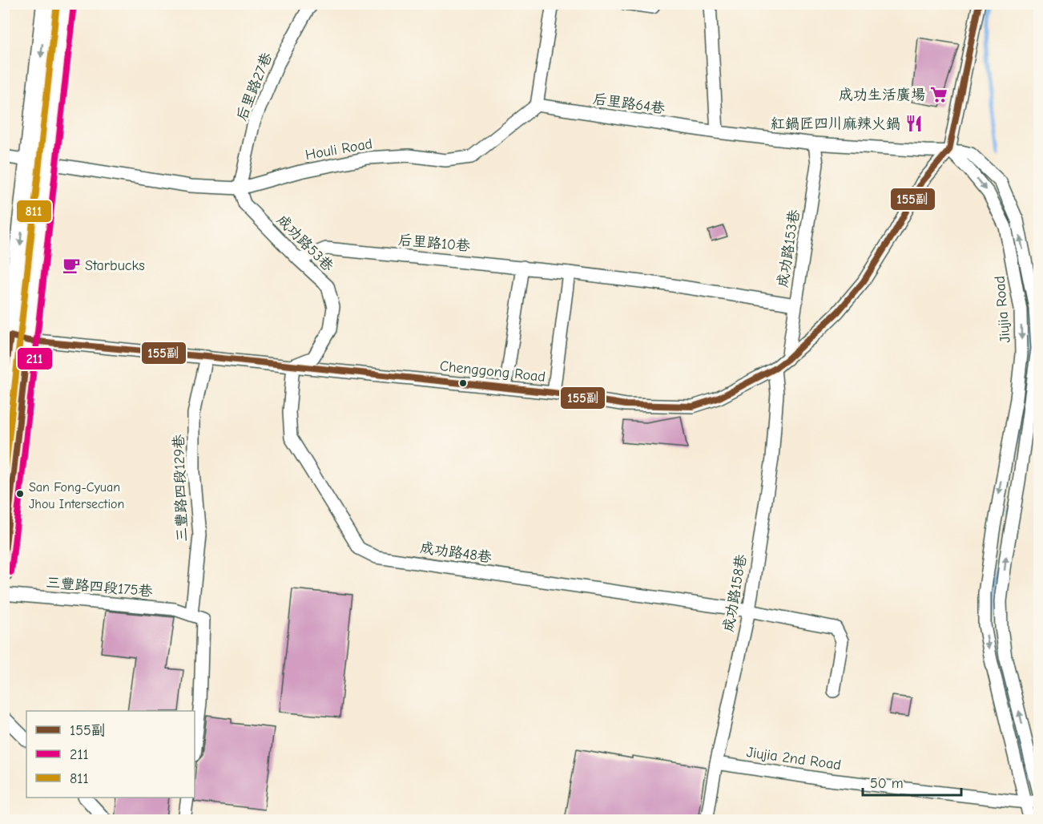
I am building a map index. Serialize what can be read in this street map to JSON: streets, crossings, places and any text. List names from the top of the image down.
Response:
{
  "streets": {
    "street": [
      "后里路27巷",
      "后里路64巷",
      "Houli Road",
      "成功路53巷",
      "后里路10巷",
      "成功路153巷",
      "Jiujia Road",
      "Chenggong Road",
      "三豐路四段129巷",
      "成功路48巷",
      "三豐路四段175巷",
      "成功路158巷",
      "Jiujia 2nd Road"
    ]
  },
  "crossings": [
    ["后里路27巷", "Houli Road"],
    ["后里路27巷", "成功路53巷"],
    ["后里路64巷", "Houli Road"],
    ["后里路64巷", "成功路153巷"],
    ["后里路64巷", "Jiujia Road"],
    ["后里路64巷", "Chenggong Road"],
    ["Houli Road", "成功路53巷"],
    ["成功路53巷", "后里路10巷"],
    ["成功路53巷", "Chenggong Road"],
    ["成功路53巷", "成功路48巷"],
    ["后里路10巷", "成功路153巷"],
    ["成功路153巷", "Chenggong Road"],
    ["Jiujia Road", "Chenggong Road"],
    ["Jiujia Road", "Jiujia 2nd Road"],
    ["Chenggong Road", "三豐路四段129巷"],
    ["Chenggong Road", "成功路48巷"],
    ["Chenggong Road", "成功路158巷"],
    ["三豐路四段129巷", "三豐路四段175巷"],
    ["成功路48巷", "成功路158巷"],
    ["成功路158巷", "Jiujia 2nd Road"]
  ],
  "places": {
    "supermarket": ["成功生活廣場"],
    "restaurant": ["紅鍋匠四川麻辣火鍋"],
    "cafe": ["Starbucks"],
    "other": ["San Fong-Cyuan Jhou Intersection"]
  },
  "lines": ["transit line 155副", "transit line 811", "transit line 211"],
  "legend": ["155副", "211", "811"],
  "scale_bar": "50 m"
}
